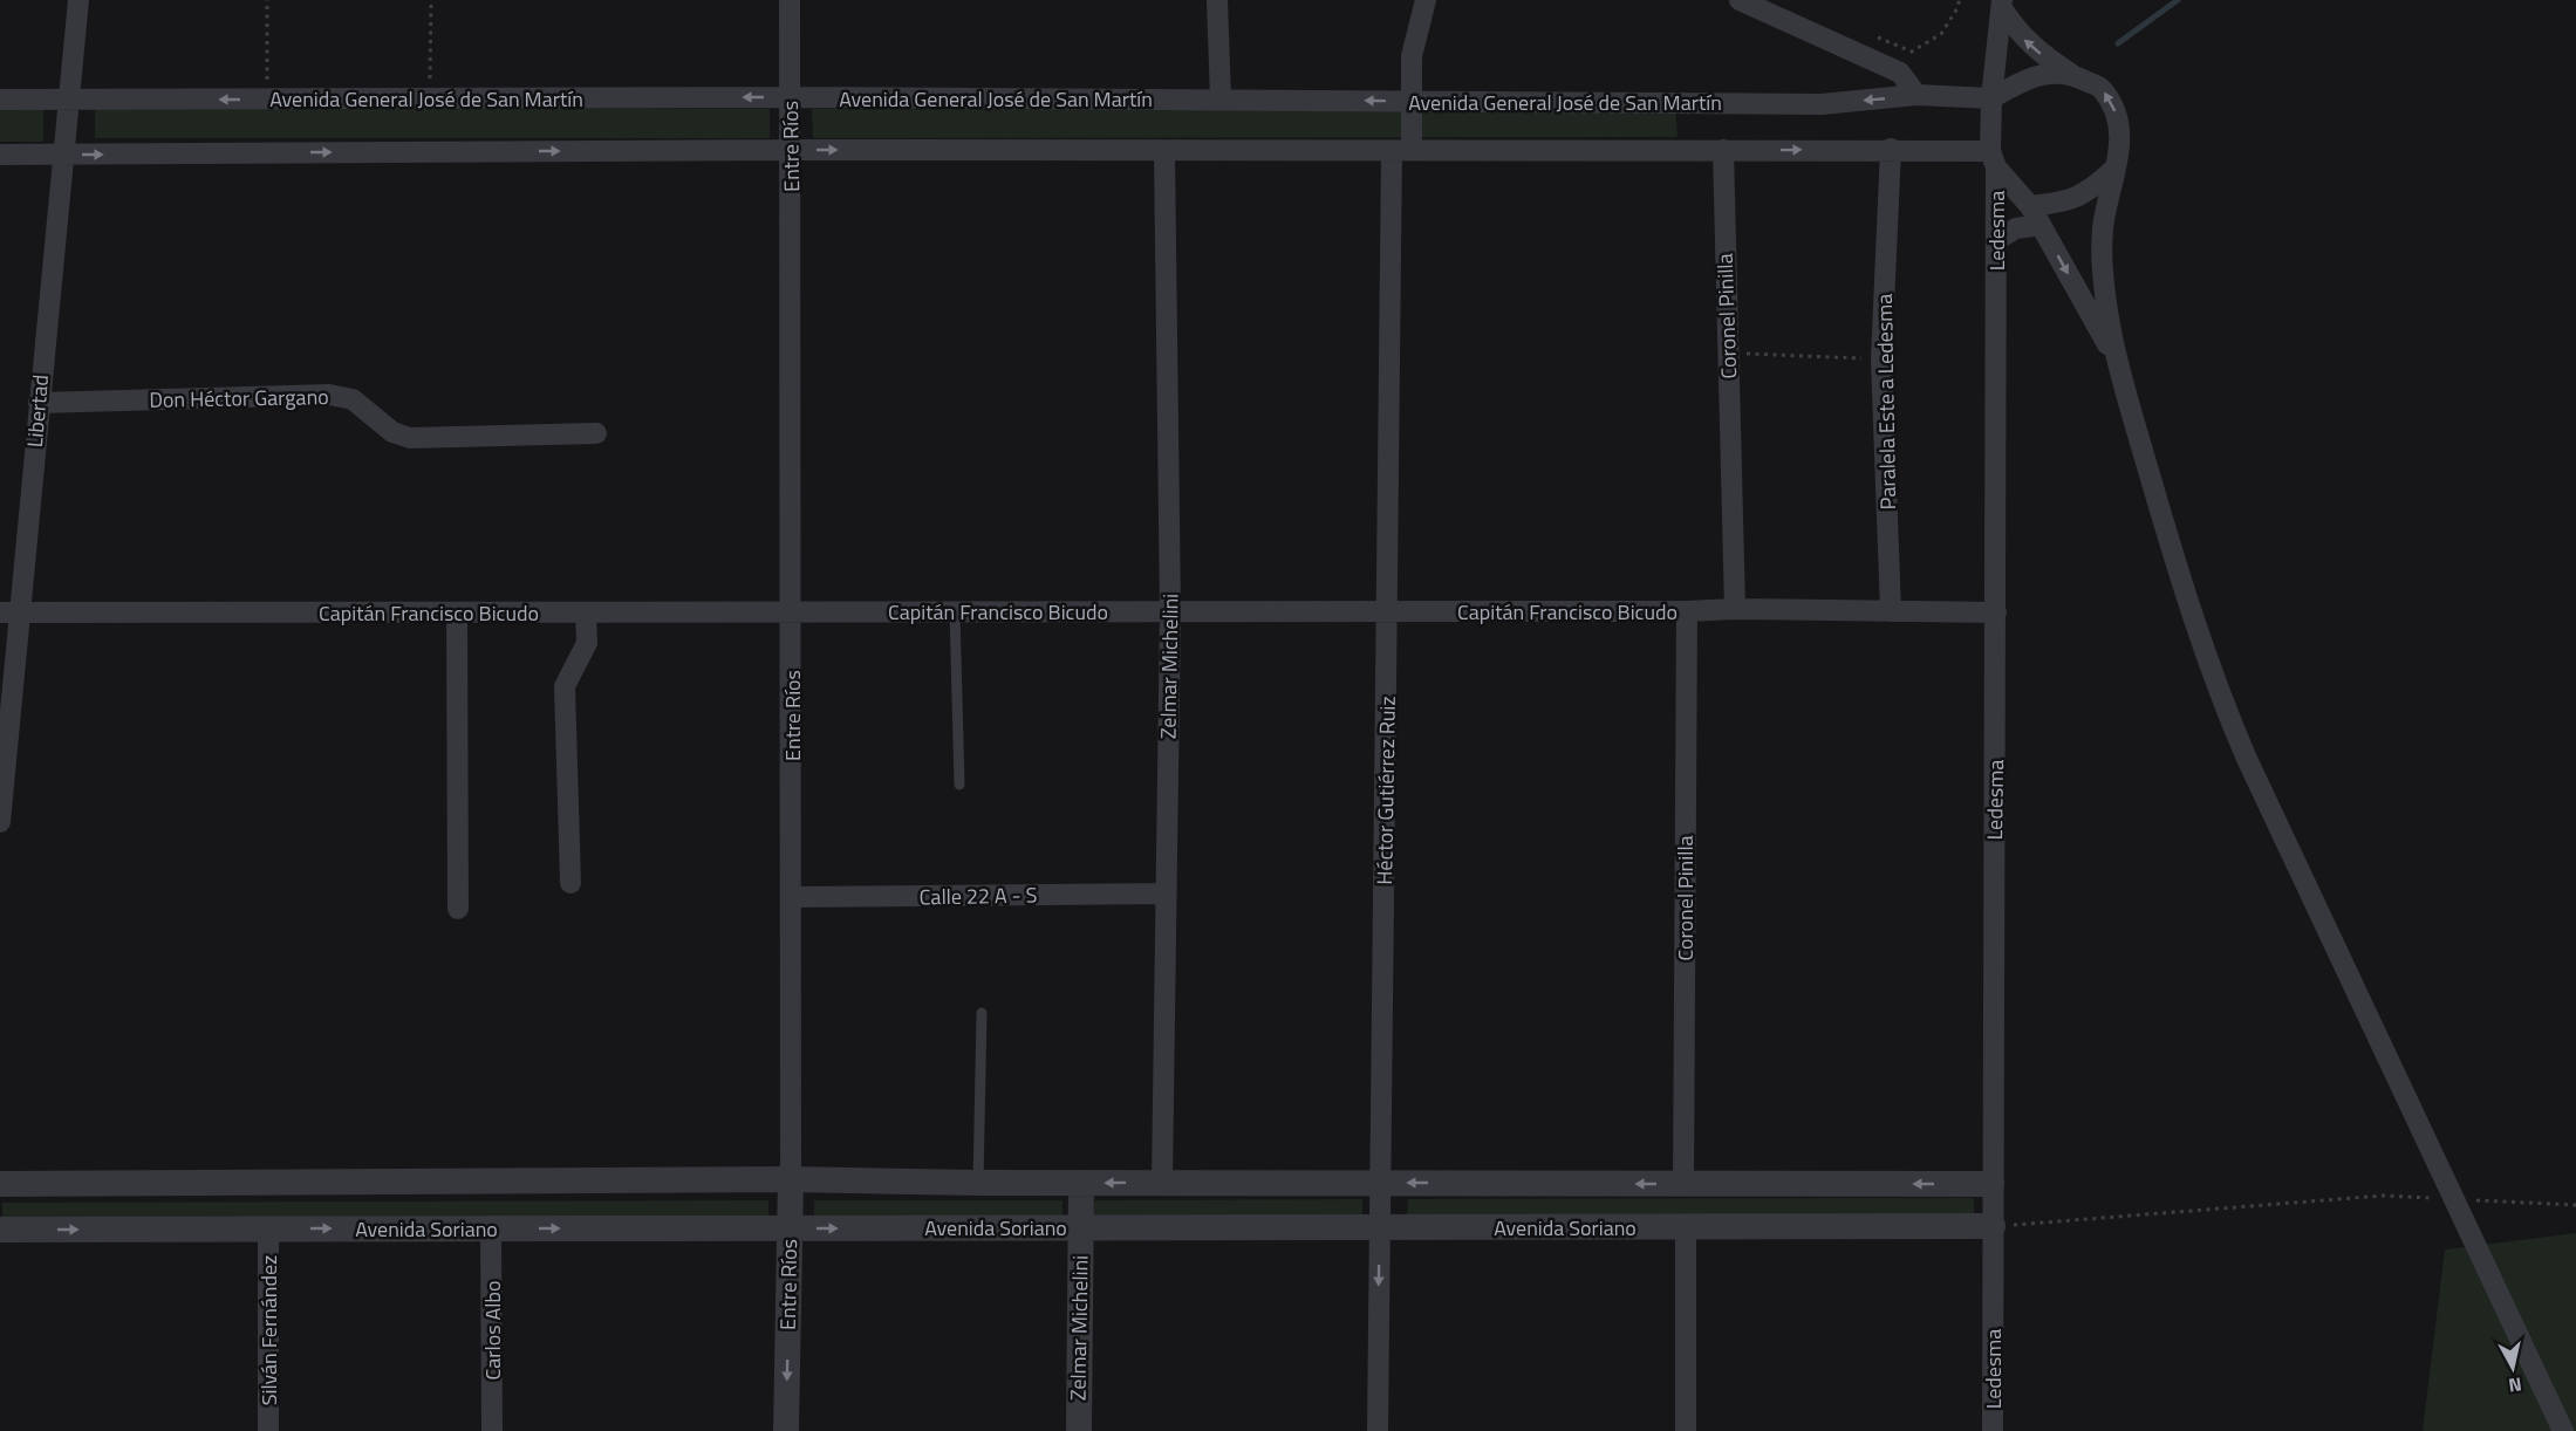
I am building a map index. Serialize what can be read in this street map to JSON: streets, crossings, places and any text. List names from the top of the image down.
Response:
{
  "streets": {
    "street": [
      "Avenida General José de San Martín",
      "Entre Ríos",
      "Ledesma",
      "Coronel Pinilla",
      "Don Héctor Gargano",
      "Paralela Este a Ledesma",
      "Libertad",
      "Capitán Francisco Bicudo",
      "Zelmar Michelini",
      "Héctor Gutiérrez Ruiz",
      "Calle 22 A - S",
      "Avenida Soriano",
      "Silván Fernández",
      "Carlos Albo"
    ]
  },
  "crossings": [
    ["Avenida General José de San Martín", "Entre Ríos"],
    ["Avenida General José de San Martín", "Ledesma"],
    ["Avenida General José de San Martín", "Libertad"],
    ["Avenida General José de San Martín", "Héctor Gutiérrez Ruiz"],
    ["Entre Ríos", "Capitán Francisco Bicudo"],
    ["Entre Ríos", "Calle 22 A - S"],
    ["Entre Ríos", "Avenida Soriano"],
    ["Ledesma", "Capitán Francisco Bicudo"],
    ["Ledesma", "Avenida Soriano"],
    ["Coronel Pinilla", "Capitán Francisco Bicudo"],
    ["Coronel Pinilla", "Avenida Soriano"],
    ["Don Héctor Gargano", "Libertad"],
    ["Paralela Este a Ledesma", "Capitán Francisco Bicudo"],
    ["Libertad", "Capitán Francisco Bicudo"],
    ["Capitán Francisco Bicudo", "Zelmar Michelini"],
    ["Capitán Francisco Bicudo", "Héctor Gutiérrez Ruiz"],
    ["Zelmar Michelini", "Calle 22 A - S"],
    ["Zelmar Michelini", "Avenida Soriano"],
    ["Héctor Gutiérrez Ruiz", "Avenida Soriano"],
    ["Avenida Soriano", "Silván Fernández"],
    ["Avenida Soriano", "Carlos Albo"]
  ],
  "north": "bottom"
}
